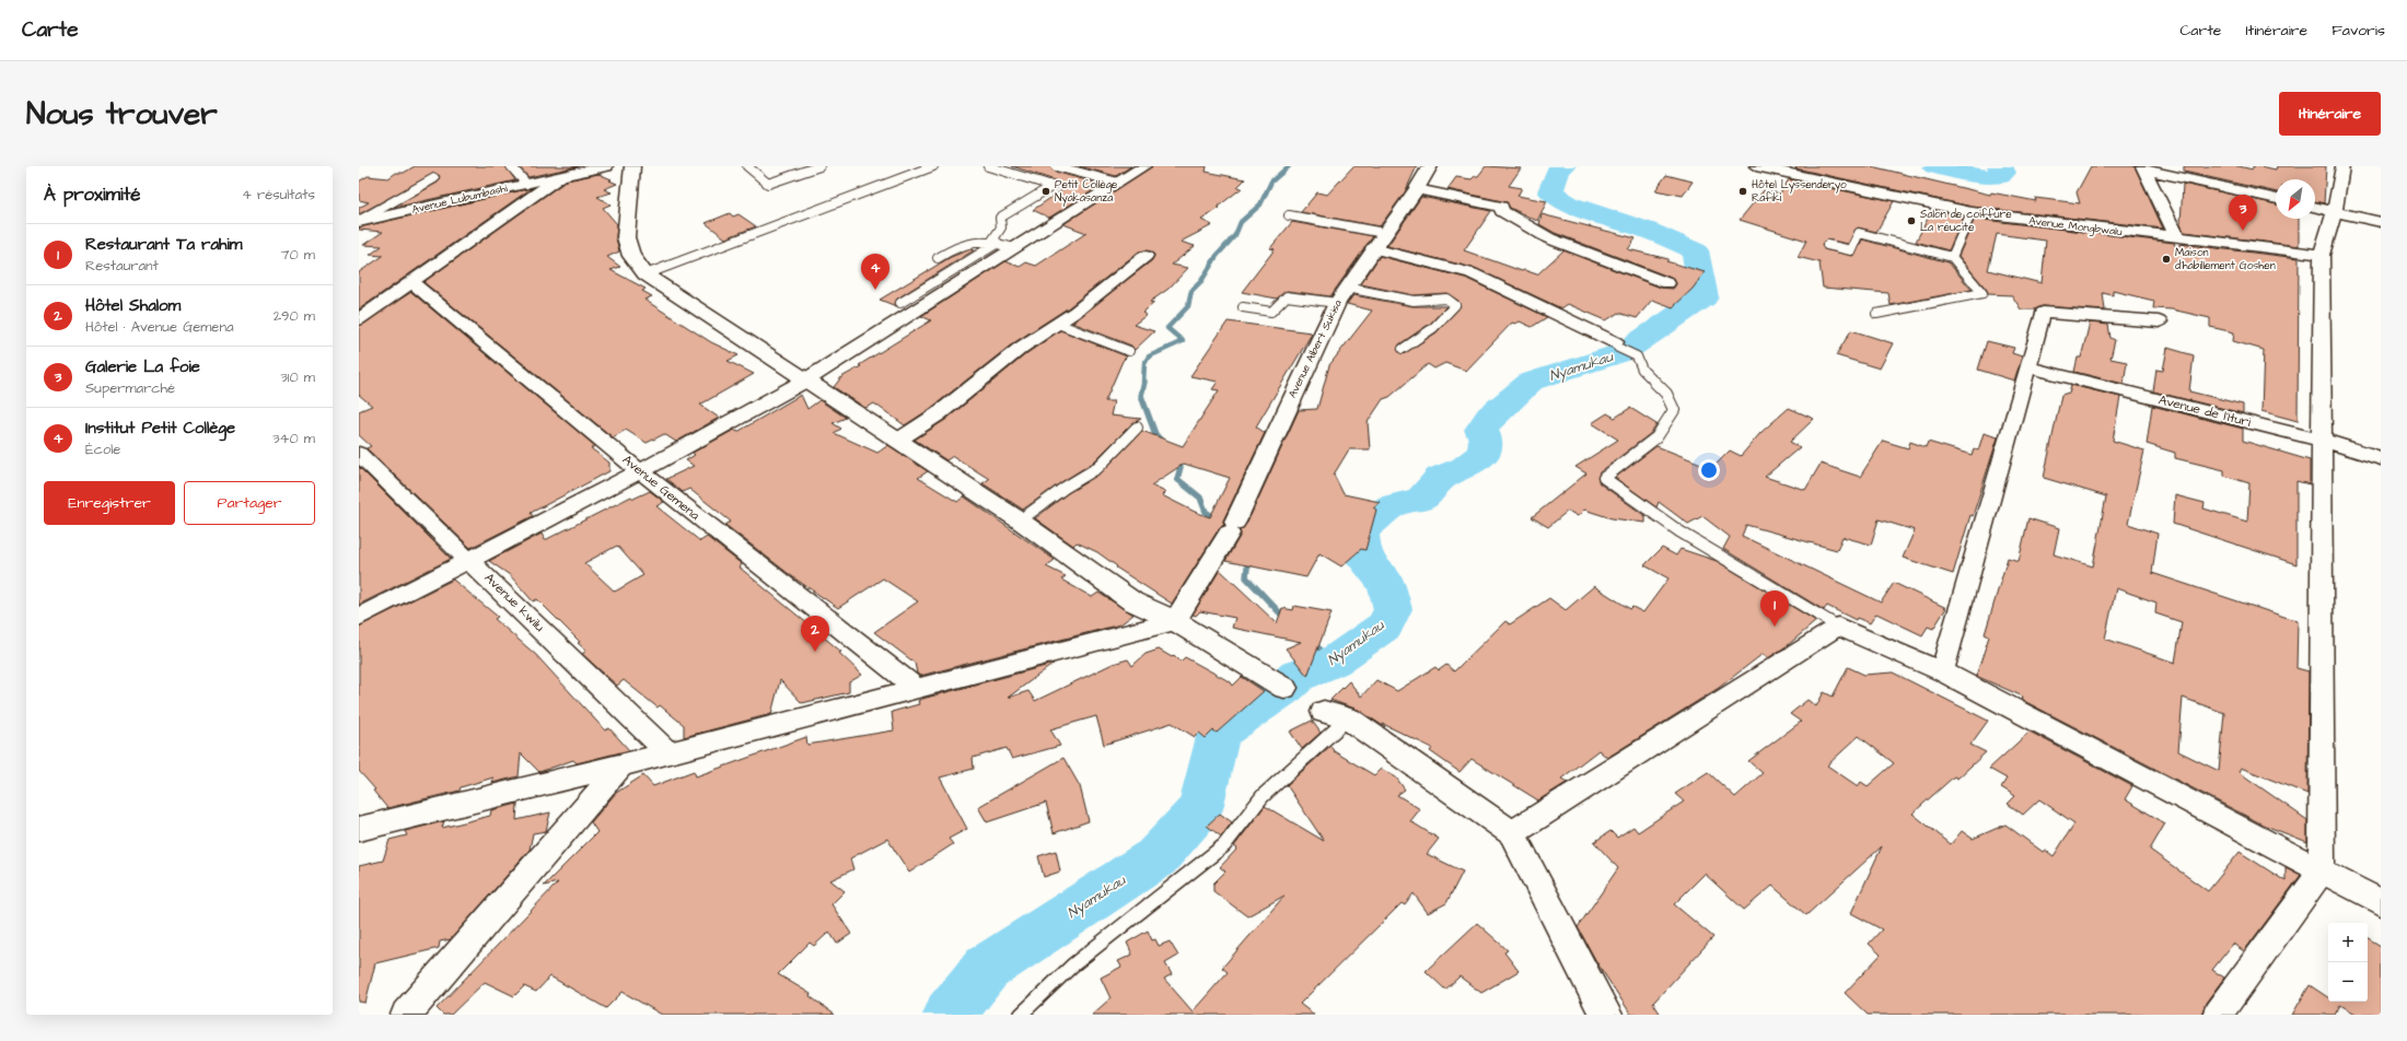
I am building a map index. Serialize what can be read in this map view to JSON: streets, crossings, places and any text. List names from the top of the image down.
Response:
{
  "streets": {
    "street": [
      "Avenue Lubumbashi",
      "Avenue Mongbwalu",
      "Avenue Albert Sukisa",
      "Avenue de l'Ituri",
      "Avenue Gemena",
      "Avenue kwilu"
    ]
  },
  "water": ["Nyamukau"],
  "places": [
    "Petit Collège Nyakasanza",
    "Hôtel Lyssenderyo Rafiki",
    "Salon de coiffure La réucite",
    "Maison d'habillement Goshen"
  ],
  "north": "bottom left",
  "page": {
    "header": "Carte",
    "nav": ["Carte", "Itinéraire", "Favoris"],
    "buttons": [
      "Itinéraire",
      ["Enregistrer", "Partager"]
    ],
    "title": "Nous trouver",
    "heading": ["À proximité", "4 résultats"],
    "pins": [
      "3",
      "4",
      "1",
      "2"
    ],
    "list": [
      {
        "mark": "1",
        "name": "Restaurant Ta rahim",
        "note": "Restaurant",
        "value": "70 m"
      },
      {
        "mark": "2",
        "name": "Hôtel Shalom",
        "note": "Hôtel · Avenue Gemena",
        "value": "290 m"
      },
      {
        "mark": "3",
        "name": "Galerie La foie",
        "note": "Supermarché",
        "value": "310 m"
      },
      {
        "mark": "4",
        "name": "Institut Petit Collège",
        "note": "École",
        "value": "340 m"
      }
    ],
    "map_buttons": ["+", "−"]
  }
}
